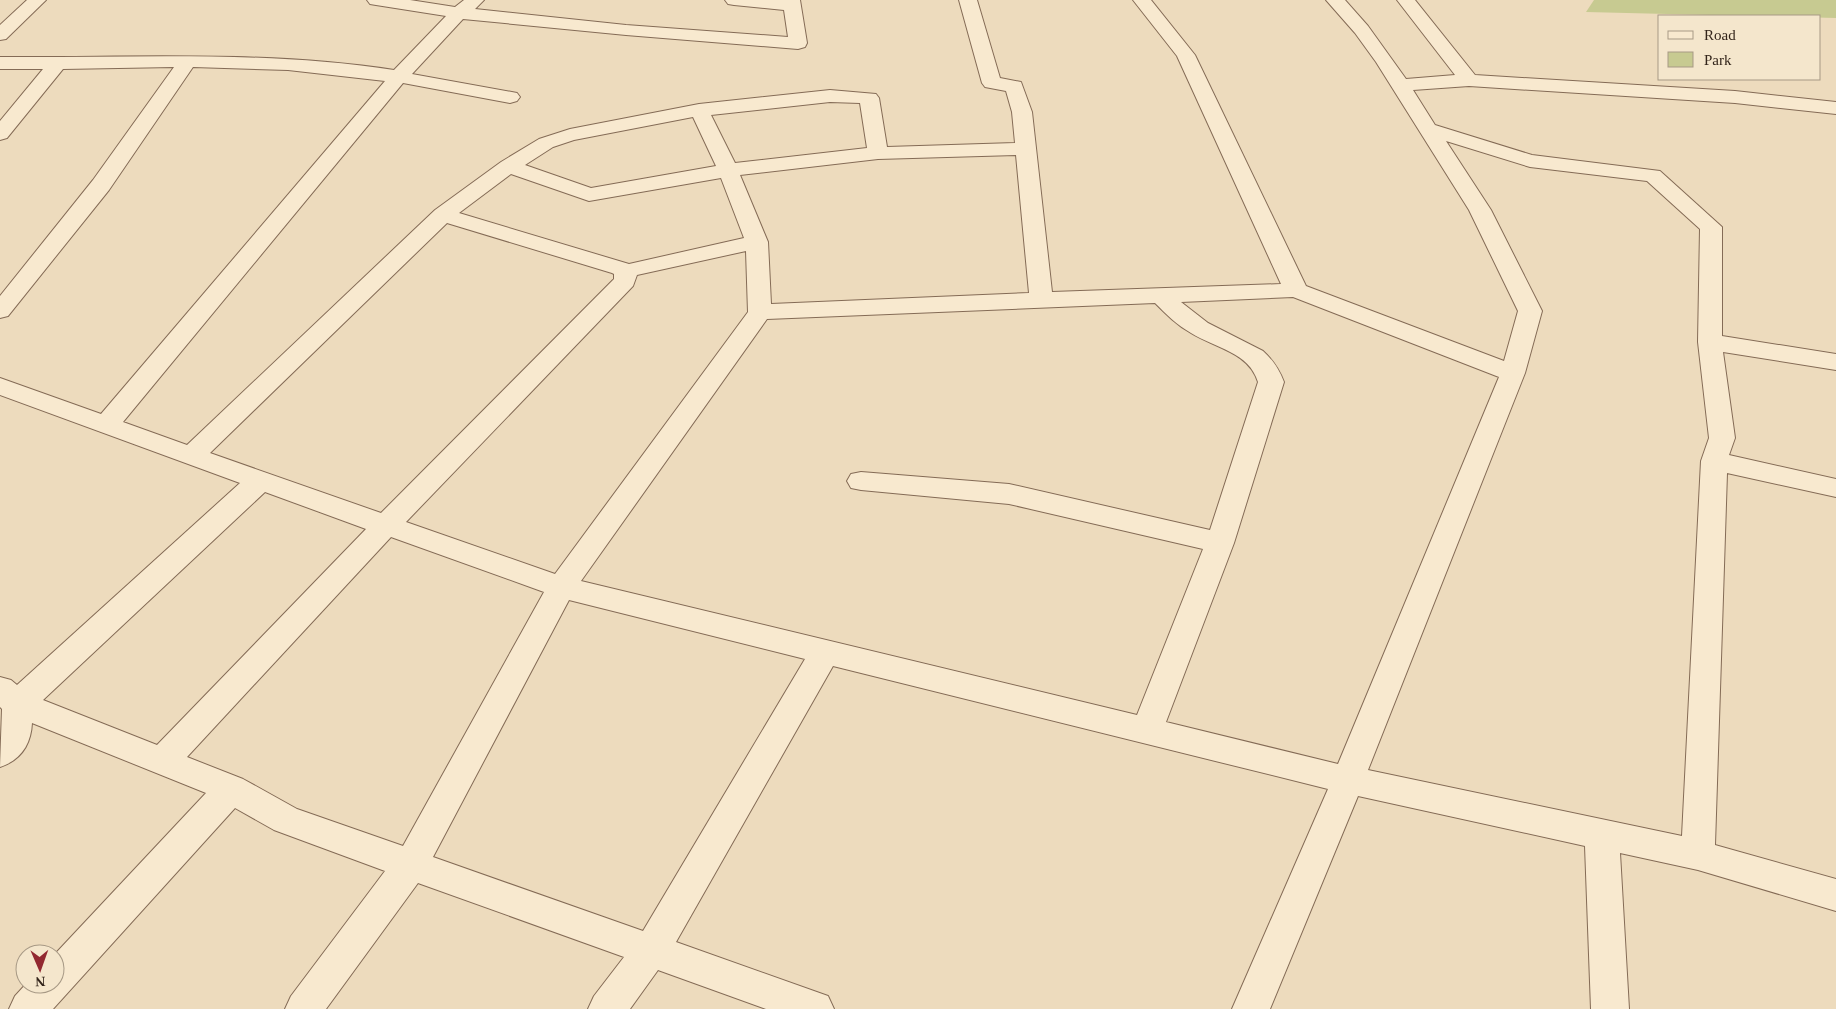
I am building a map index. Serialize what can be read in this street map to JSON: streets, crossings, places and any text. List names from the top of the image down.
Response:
{
  "legend": ["Road", "Park"],
  "north": "bottom"
}
